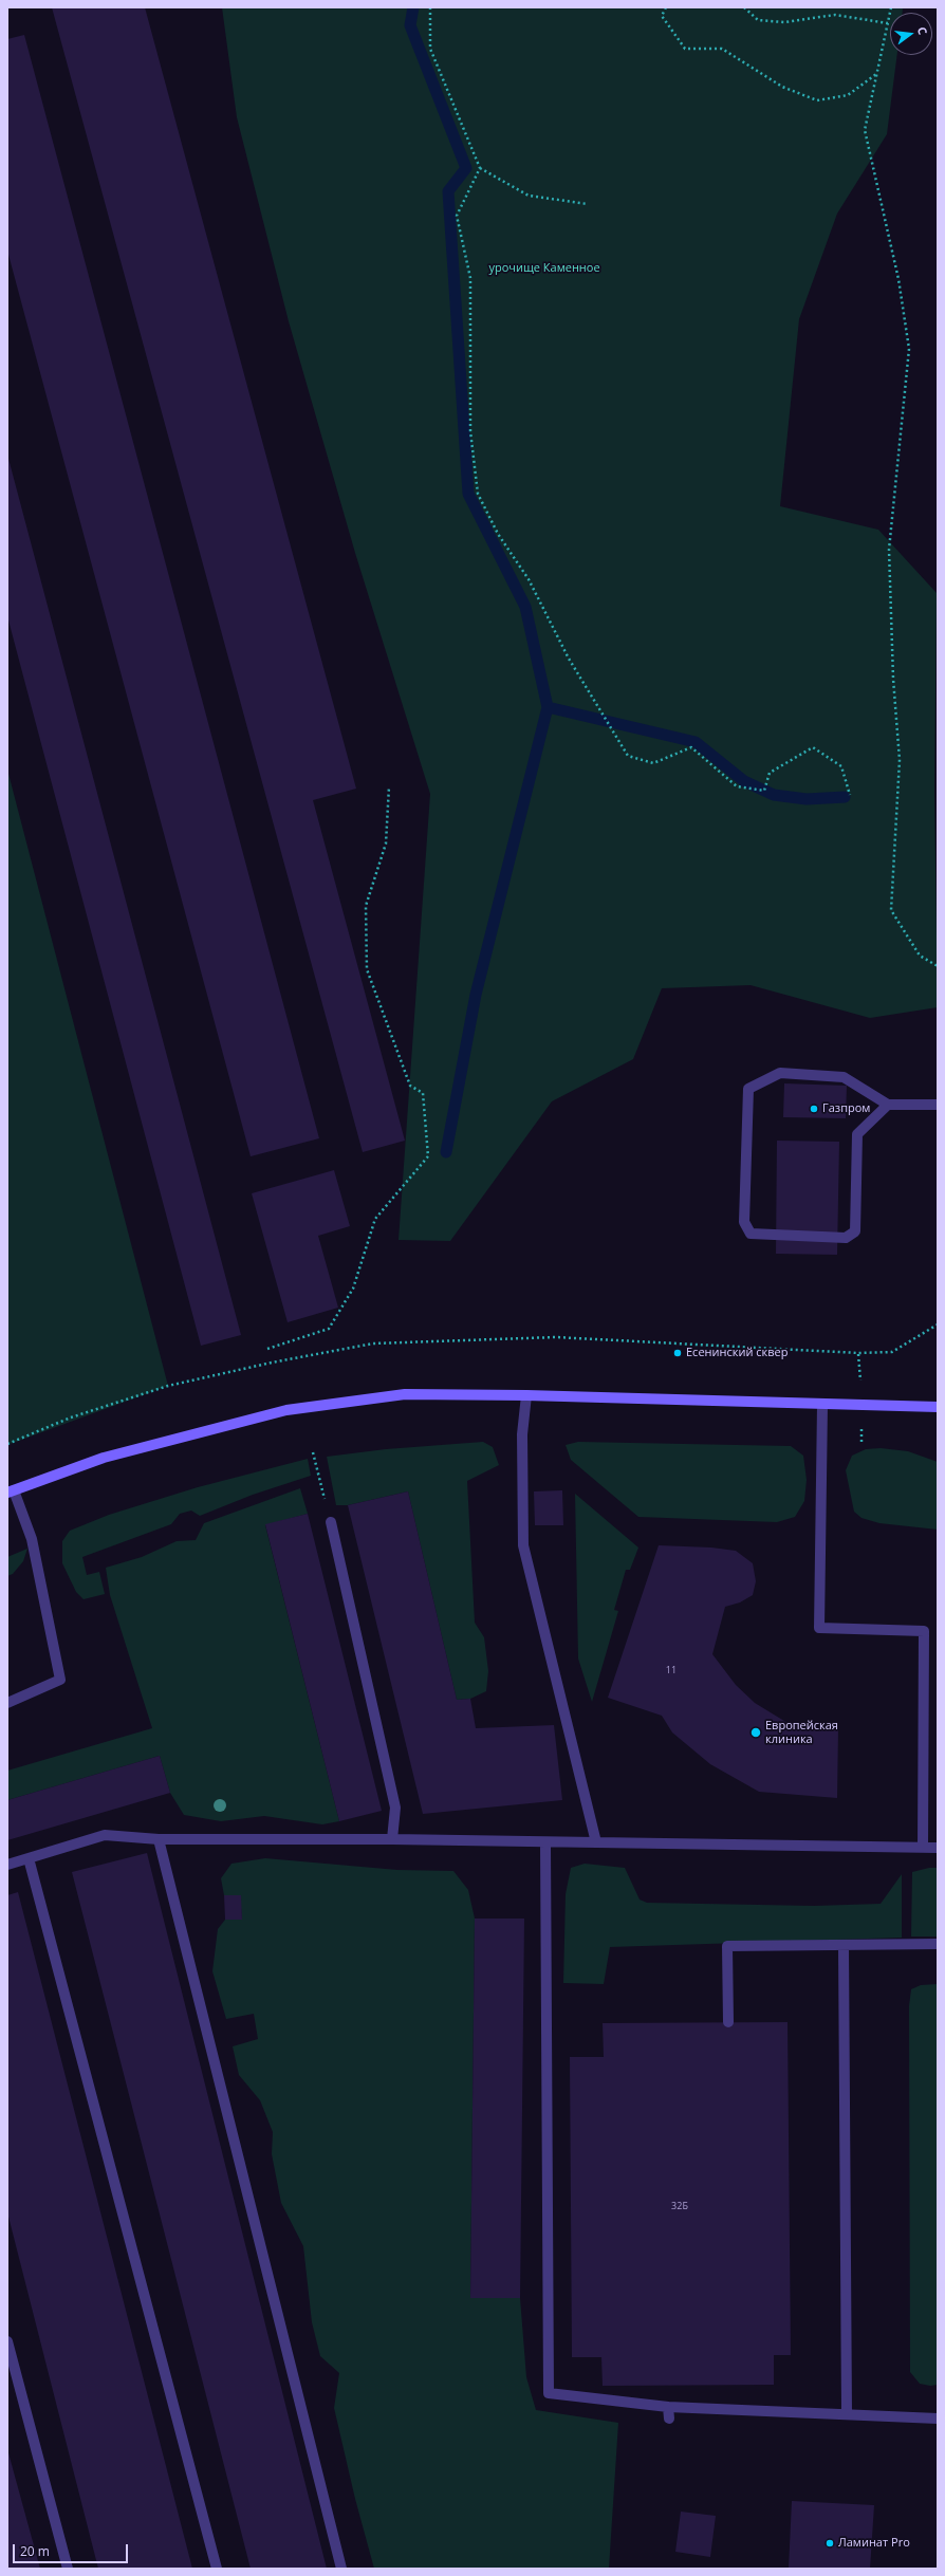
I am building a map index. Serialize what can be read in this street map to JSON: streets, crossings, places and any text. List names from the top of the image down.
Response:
{
  "parks": ["урочище Каменное"],
  "places": [
    "Газпром",
    "Есенинский сквер",
    "Европейская клиника",
    "Ламинат Pro"
  ],
  "house_numbers": ["11", "32Б"],
  "scale_bar": "20 m",
  "north": "right"
}
